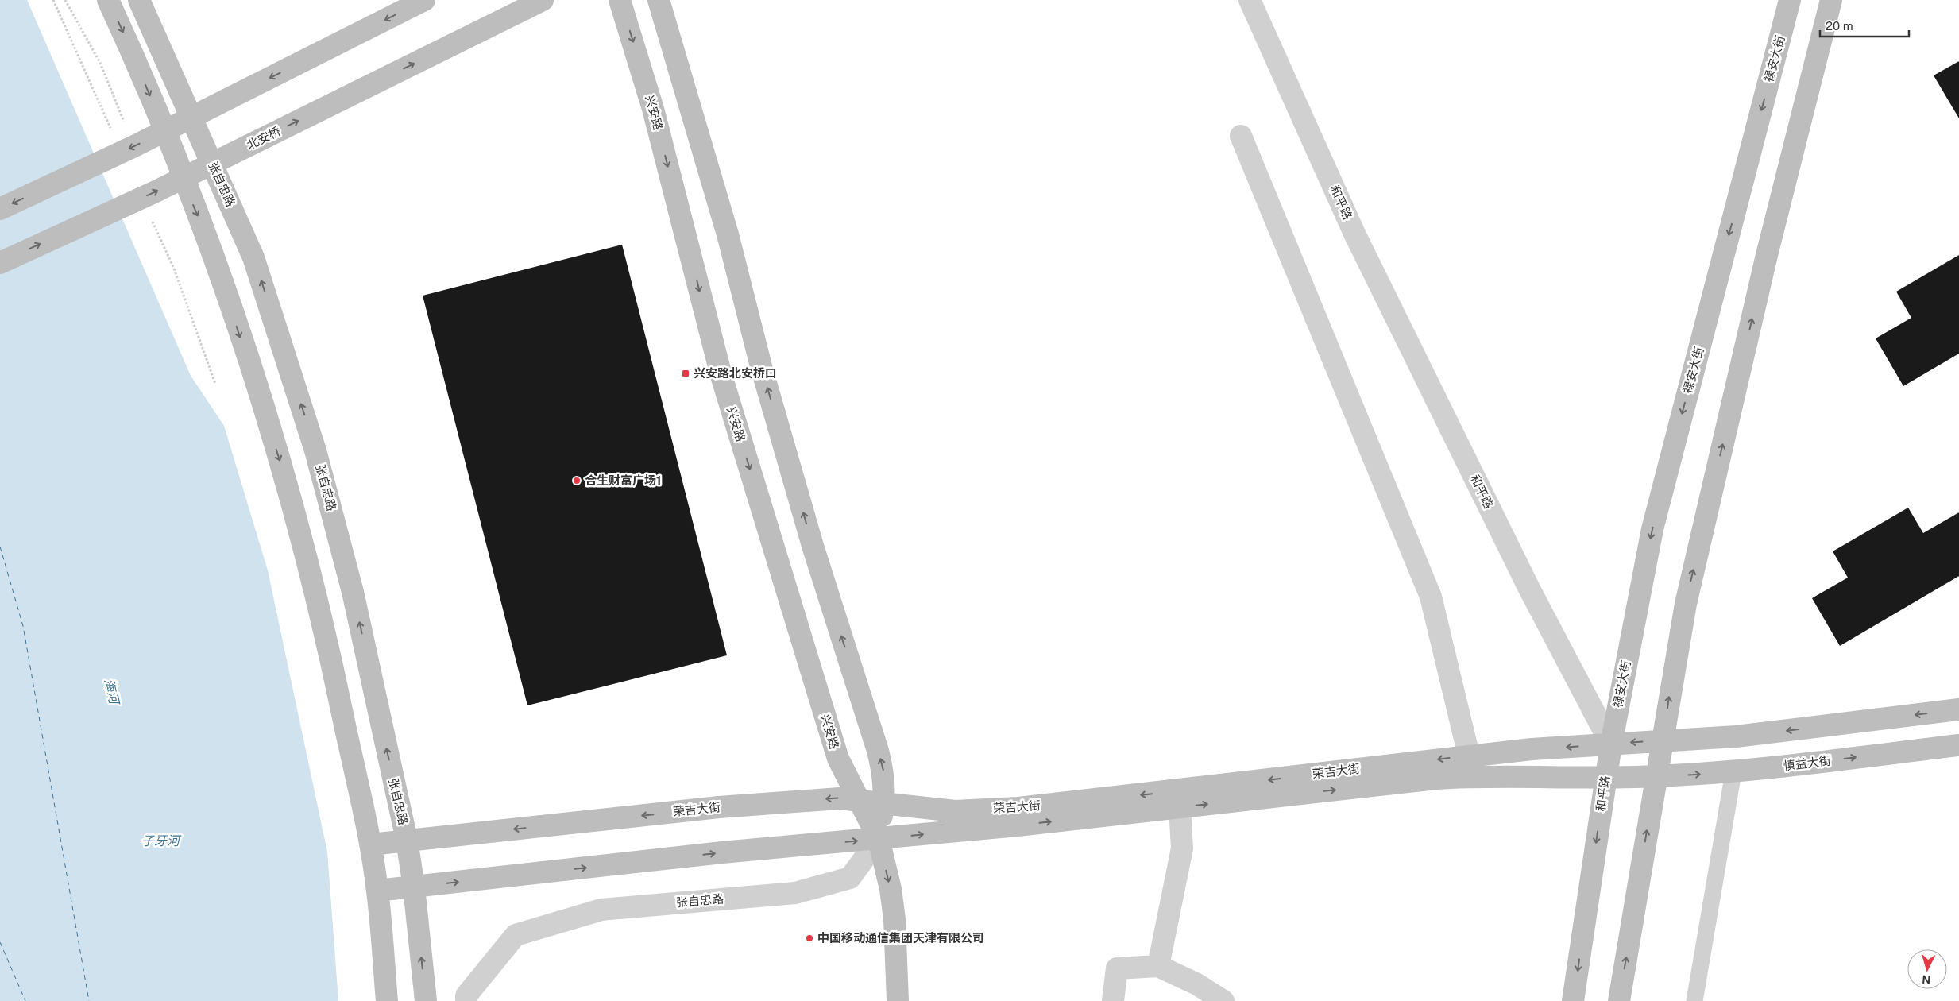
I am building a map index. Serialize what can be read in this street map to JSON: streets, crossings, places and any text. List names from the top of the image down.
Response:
{
  "streets": {
    "street": [
      "禄安大街",
      "兴安路",
      "北安桥",
      "张自忠路",
      "和平路",
      "慎益大街",
      "荣吉大街"
    ]
  },
  "crossings": [
    ["禄安大街", "和平路"],
    ["禄安大街", "荣吉大街"],
    ["兴安路", "张自忠路"],
    ["兴安路", "荣吉大街"],
    ["张自忠路", "荣吉大街"],
    ["和平路", "荣吉大街"],
    ["慎益大街", "荣吉大街"]
  ],
  "water": ["海河", "子牙河"],
  "places": {
    "transit": ["兴安路北安桥口"],
    "other": ["合生财富广场1", "中国移动通信集团天津有限公司"]
  },
  "scale_bar": "20 m",
  "north": "bottom"
}
